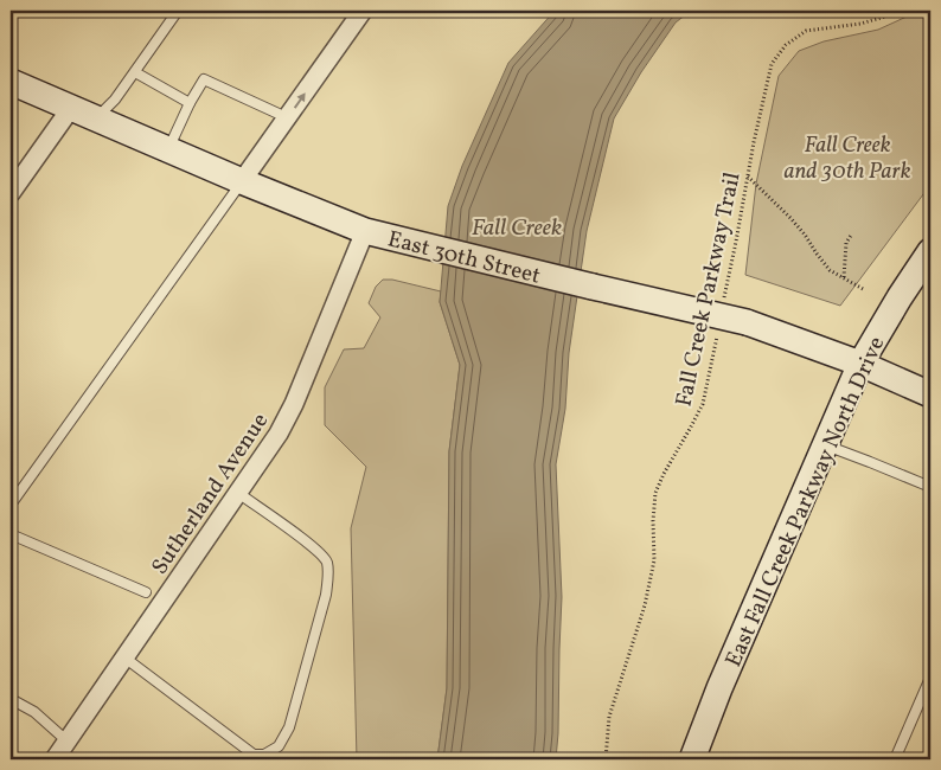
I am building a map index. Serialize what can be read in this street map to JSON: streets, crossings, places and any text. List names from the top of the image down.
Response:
{
  "streets": {
    "main road": ["East 30th Street", "East Fall Creek Parkway North Drive"],
    "street": ["Sutherland Avenue"],
    "path": ["Fall Creek Parkway Trail"]
  },
  "crossings": [
    ["East 30th Street", "Sutherland Avenue"],
    ["East 30th Street", "East Fall Creek Parkway North Drive"]
  ],
  "water": ["Fall Creek"],
  "parks": ["Fall Creek and 30th Park"]
}
